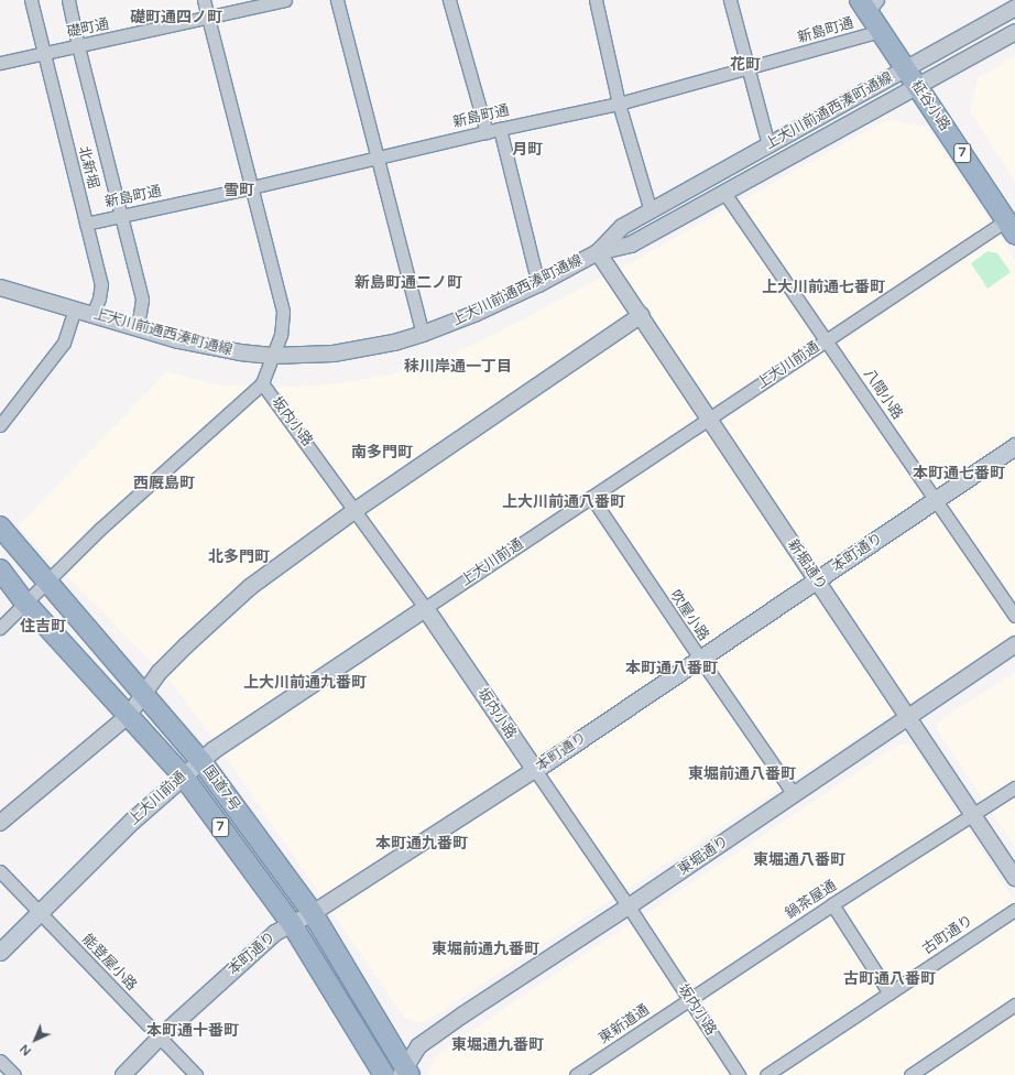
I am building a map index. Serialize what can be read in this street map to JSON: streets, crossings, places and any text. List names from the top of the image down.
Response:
{
  "streets": {
    "highway": ["柾谷小路", "7", "国道7号"],
    "main road": ["上大川前通", "坂内小路", "本町通り"],
    "street": [
      "礎町通",
      "新島町通",
      "上大川前通西湊町通線",
      "北新堀",
      "八間小路",
      "新堀通り",
      "吹屋小路",
      "東堀通り",
      "鍋茶屋通",
      "古町通り",
      "能登屋小路",
      "東新道通"
    ]
  },
  "crossings": [
    ["礎町通", "北新堀"],
    ["礎町通", "坂内小路"],
    ["新島町通", "柾谷小路"],
    ["新島町通", "北新堀"],
    ["新島町通", "坂内小路"],
    ["柾谷小路", "上大川前通西湊町通線"],
    ["柾谷小路", "上大川前通"],
    ["上大川前通西湊町通線", "北新堀"],
    ["上大川前通西湊町通線", "八間小路"],
    ["上大川前通西湊町通線", "坂内小路"],
    ["上大川前通西湊町通線", "新堀通り"],
    ["上大川前通", "八間小路"],
    ["上大川前通", "坂内小路"],
    ["上大川前通", "新堀通り"],
    ["上大川前通", "吹屋小路"],
    ["上大川前通", "国道7号"],
    ["上大川前通", "能登屋小路"],
    ["八間小路", "本町通り"],
    ["坂内小路", "本町通り"],
    ["坂内小路", "東堀通り"],
    ["坂内小路", "鍋茶屋通"],
    ["坂内小路", "東新道通"],
    ["本町通り", "新堀通り"],
    ["本町通り", "吹屋小路"],
    ["本町通り", "国道7号"],
    ["本町通り", "能登屋小路"],
    ["新堀通り", "東堀通り"],
    ["新堀通り", "鍋茶屋通"],
    ["吹屋小路", "東堀通り"],
    ["国道7号", "東堀通り"],
    ["鍋茶屋通", "東新道通"]
  ],
  "districts": [
    "礎町通四ノ町",
    "花町",
    "月町",
    "雪町",
    "新島町通二ノ町",
    "上大川前通七番町",
    "秣川岸通一丁目",
    "南多門町",
    "本町通七番町",
    "西厩島町",
    "上大川前通八番町",
    "北多門町",
    "住吉町",
    "本町通八番町",
    "上大川前通九番町",
    "東堀前通八番町",
    "本町通九番町",
    "東堀通八番町",
    "東堀前通九番町",
    "古町通八番町",
    "本町通十番町",
    "東堀通九番町"
  ],
  "north": "bottom left"
}
